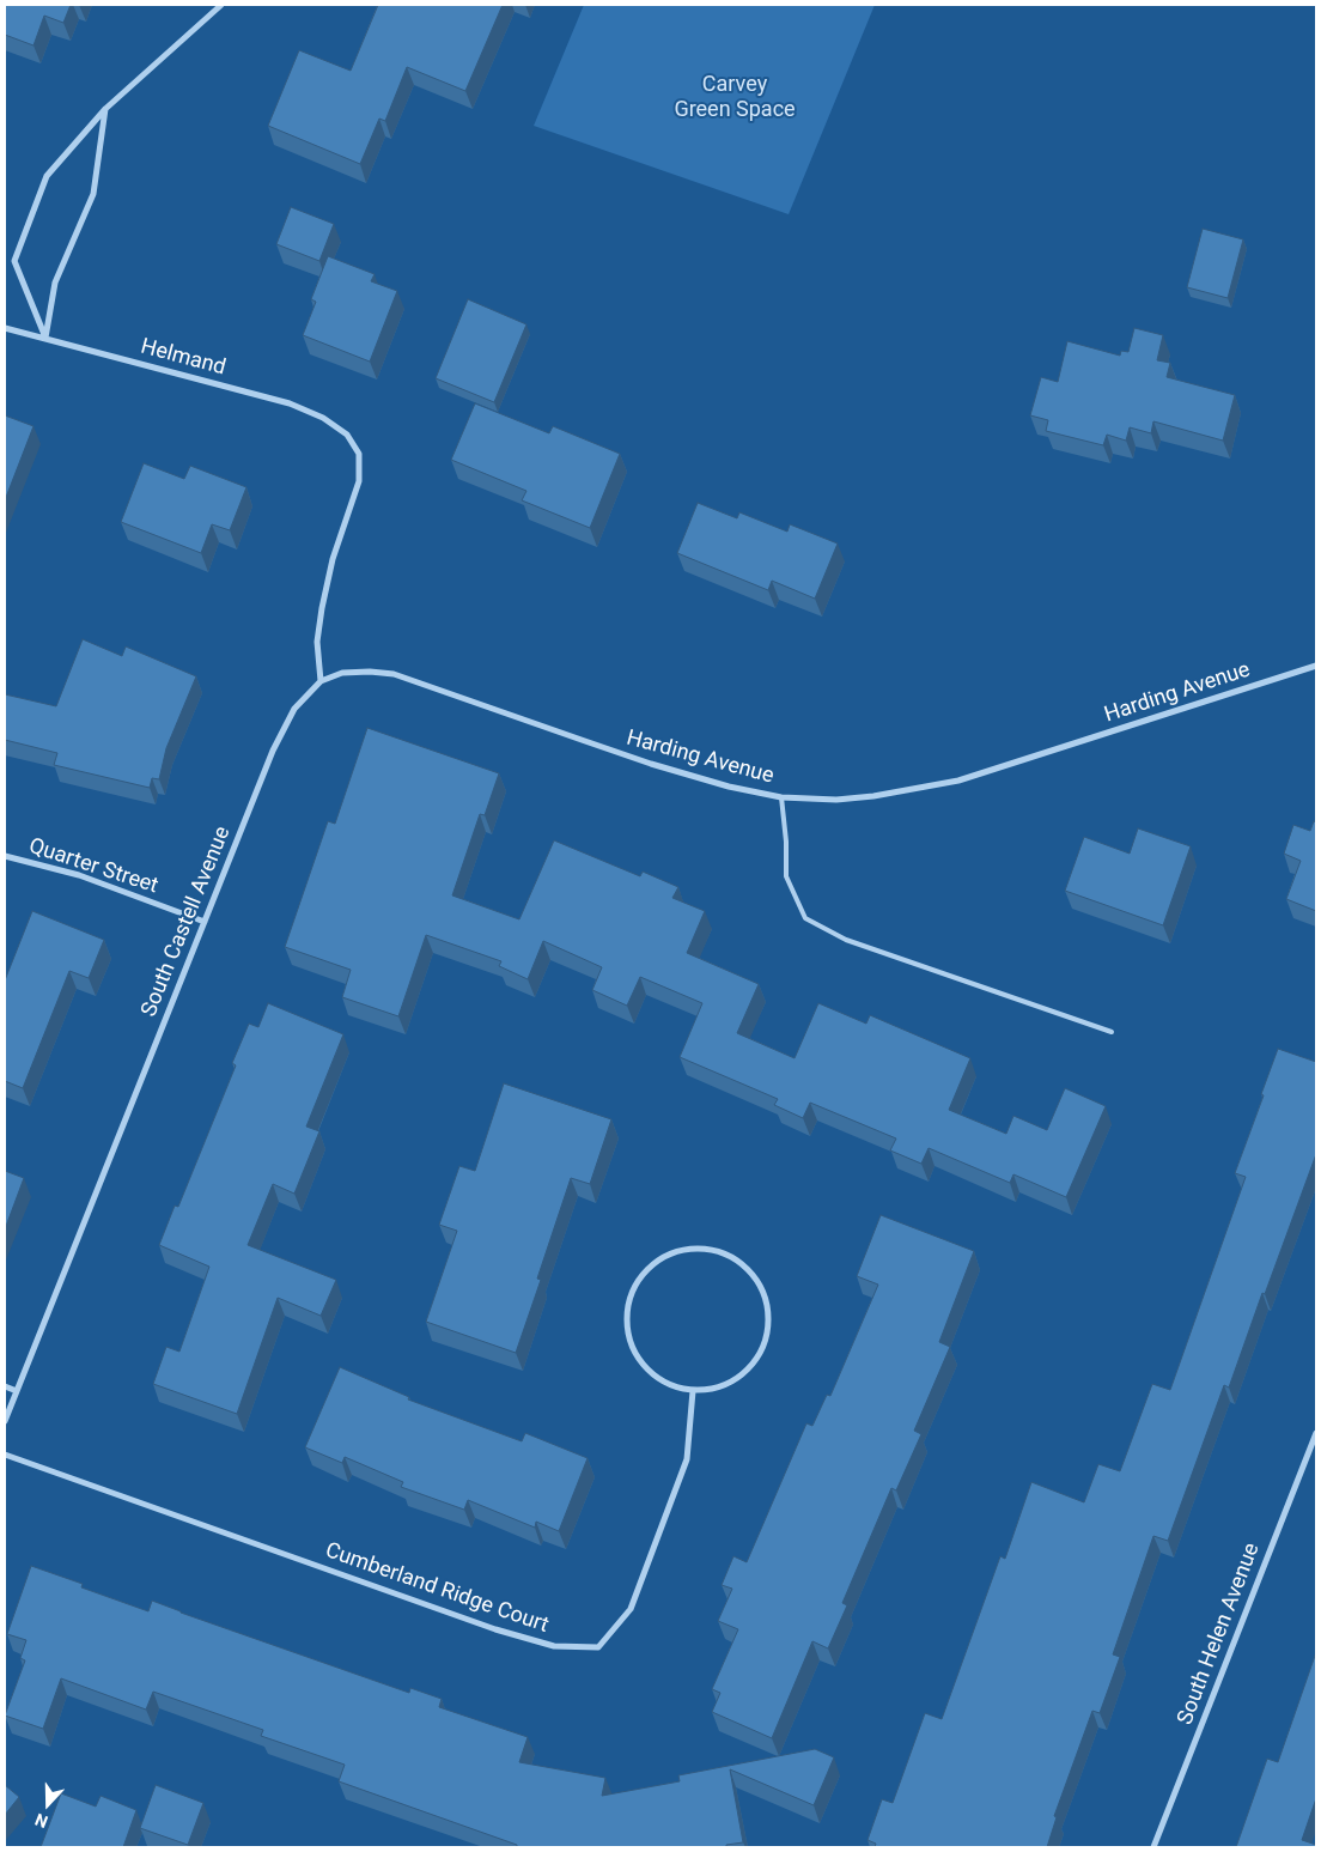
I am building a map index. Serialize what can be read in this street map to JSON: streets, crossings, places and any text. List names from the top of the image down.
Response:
{
  "streets": {
    "street": [
      "Helmand",
      "Harding Avenue",
      "Quarter Street",
      "South Castell Avenue",
      "Cumberland Ridge Court",
      "South Helen Avenue"
    ]
  },
  "crossings": [
    ["Helmand", "Harding Avenue"],
    ["Helmand", "South Castell Avenue"],
    ["Harding Avenue", "South Castell Avenue"],
    ["Quarter Street", "South Castell Avenue"]
  ],
  "parks": ["Carvey Green Space"],
  "north": "bottom"
}
